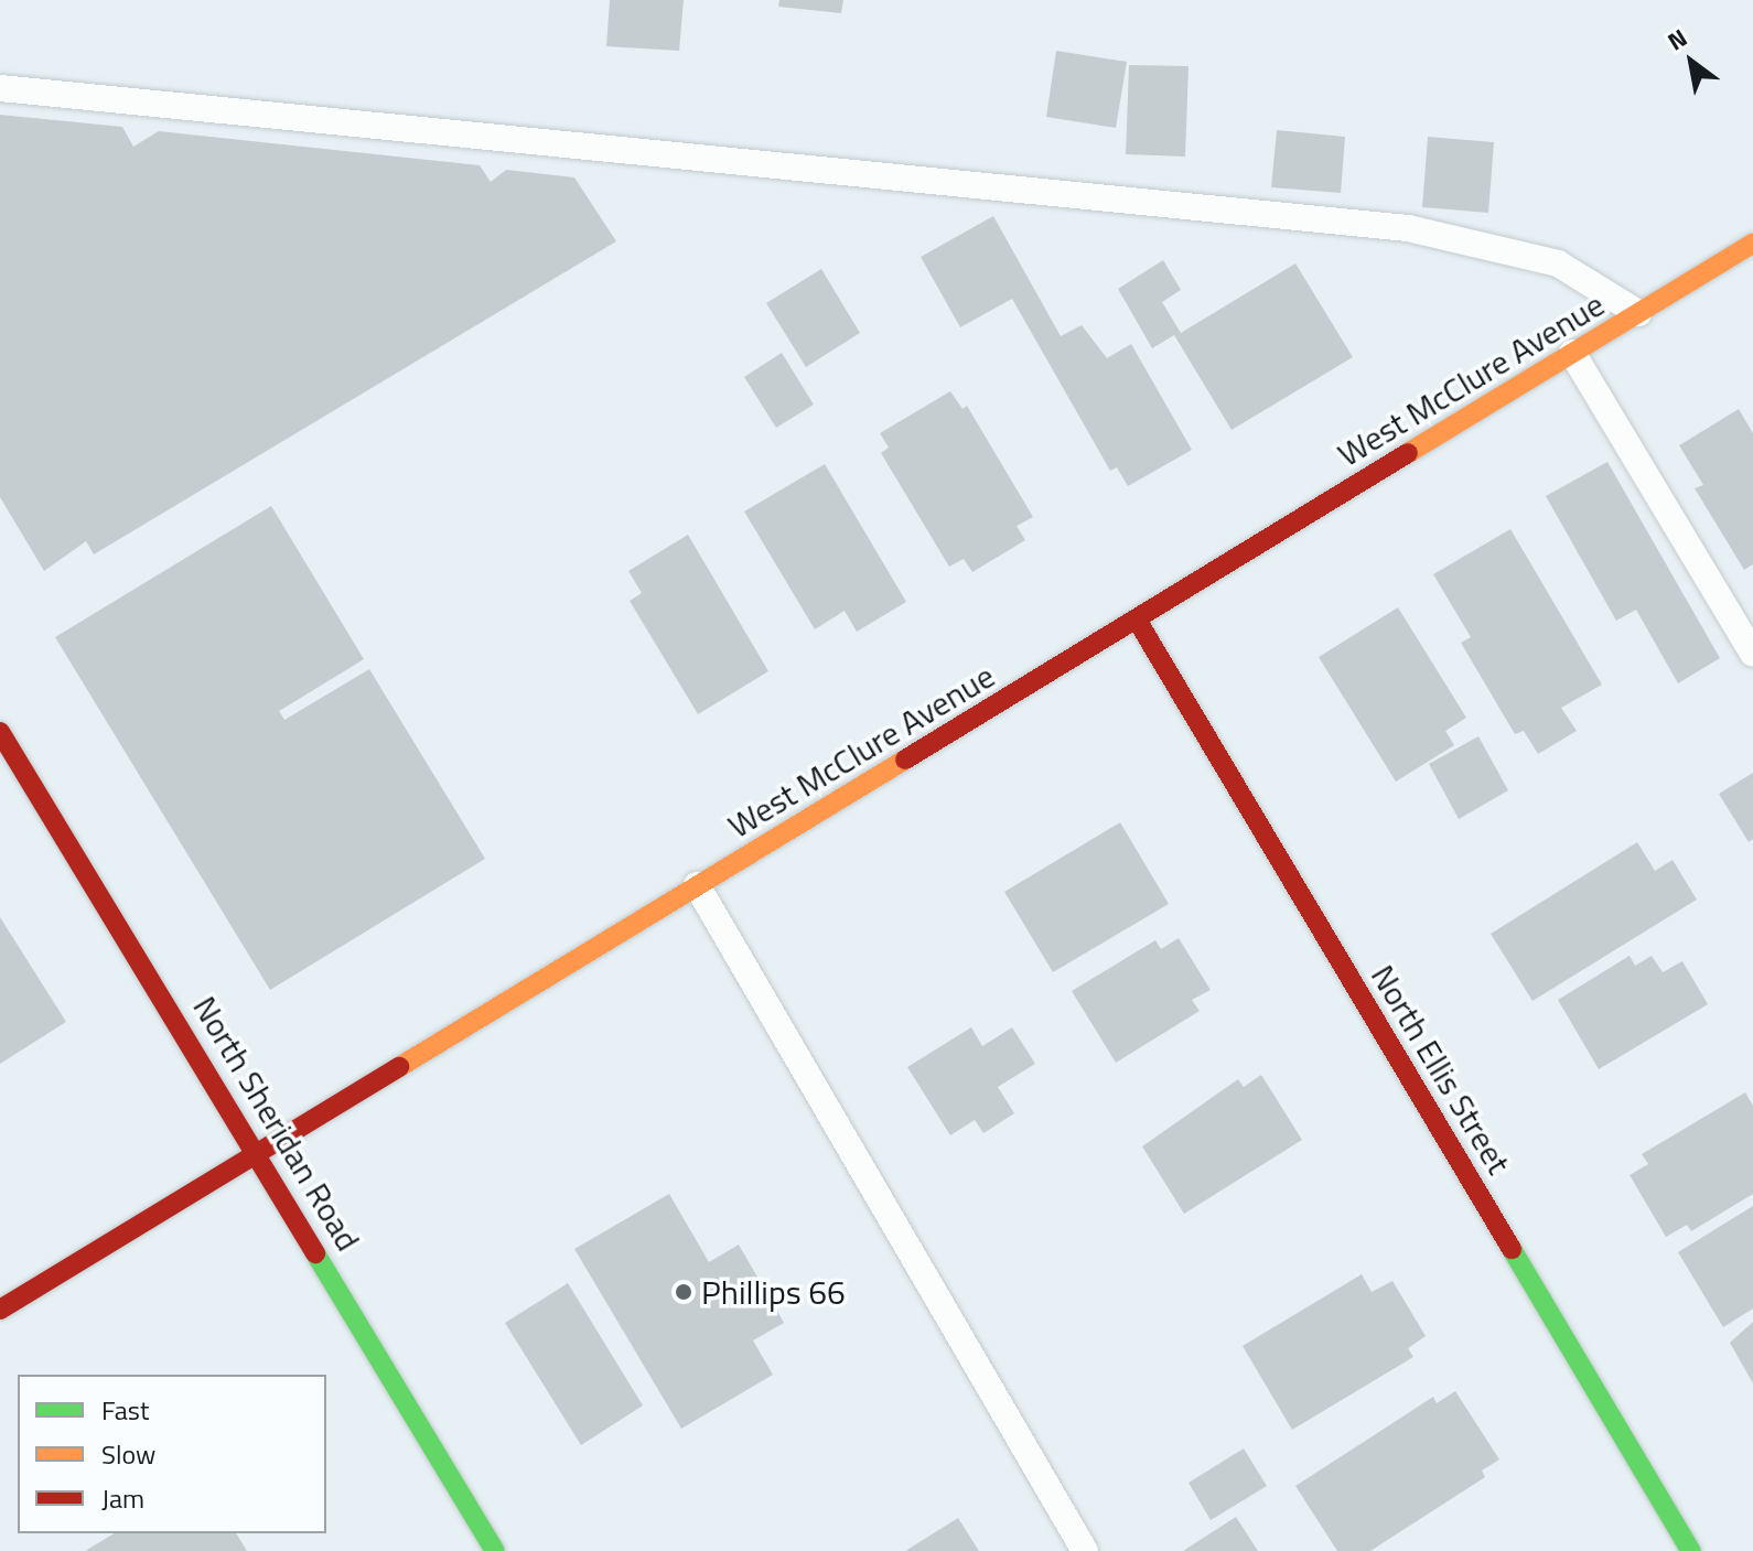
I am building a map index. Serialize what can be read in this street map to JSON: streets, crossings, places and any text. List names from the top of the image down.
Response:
{
  "streets": {
    "street": ["West McClure Avenue", "North Ellis Street", "North Sheridan Road"]
  },
  "crossings": [
    ["West McClure Avenue", "North Ellis Street"],
    ["West McClure Avenue", "North Sheridan Road"]
  ],
  "places": ["Phillips 66"],
  "legend": ["Fast", "Slow", "Jam"],
  "north": "top left"
}
